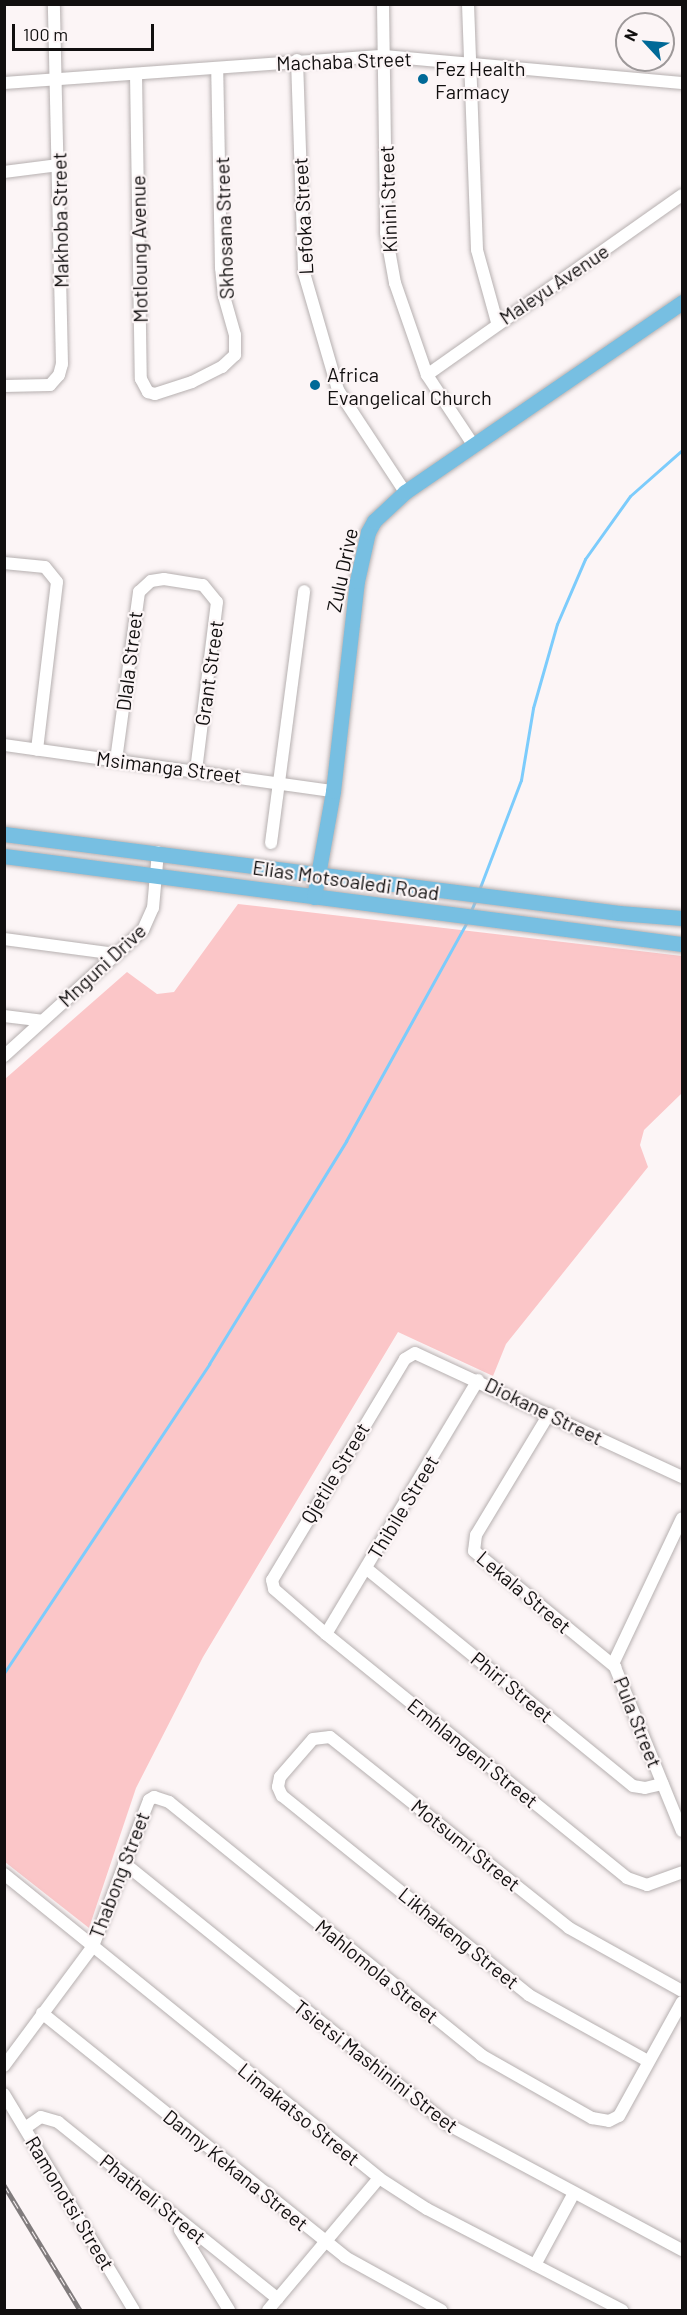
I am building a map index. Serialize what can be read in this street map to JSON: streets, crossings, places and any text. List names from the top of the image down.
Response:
{
  "streets": {
    "main road": ["Zulu Drive", "Elias Motsoaledi Road"],
    "street": [
      "Machaba Street",
      "Kinini Street",
      "Lefoka Street",
      "Makhoba Street",
      "Skhosana Street",
      "Motloung Avenue",
      "Maleyu Avenue",
      "Dlala Street",
      "Grant Street",
      "Msimanga Street",
      "Mnguni Drive",
      "Diokane Street",
      "Qjetile Street",
      "Thibile Street",
      "Lekala Street",
      "Phiri Street",
      "Pula Street",
      "Emhlangeni Street",
      "Motsumi Street",
      "Thabong Street",
      "Likhakeng Street",
      "Mahlomola Street",
      "Tsietsi Mashinini Street",
      "Limakatso Street",
      "Danny Kekana Street",
      "Phatheli Street",
      "Ramonotsi Street"
    ]
  },
  "crossings": [
    ["Machaba Street", "Kinini Street"],
    ["Machaba Street", "Lefoka Street"],
    ["Machaba Street", "Makhoba Street"],
    ["Machaba Street", "Skhosana Street"],
    ["Machaba Street", "Motloung Avenue"],
    ["Kinini Street", "Maleyu Avenue"],
    ["Kinini Street", "Zulu Drive"],
    ["Lefoka Street", "Zulu Drive"],
    ["Skhosana Street", "Motloung Avenue"],
    ["Zulu Drive", "Msimanga Street"],
    ["Zulu Drive", "Elias Motsoaledi Road"],
    ["Dlala Street", "Grant Street"],
    ["Dlala Street", "Msimanga Street"],
    ["Grant Street", "Msimanga Street"],
    ["Elias Motsoaledi Road", "Mnguni Drive"],
    ["Diokane Street", "Qjetile Street"],
    ["Diokane Street", "Thibile Street"],
    ["Diokane Street", "Lekala Street"],
    ["Qjetile Street", "Emhlangeni Street"],
    ["Thibile Street", "Phiri Street"],
    ["Thibile Street", "Emhlangeni Street"],
    ["Lekala Street", "Pula Street"],
    ["Phiri Street", "Pula Street"],
    ["Motsumi Street", "Likhakeng Street"],
    ["Thabong Street", "Mahlomola Street"],
    ["Thabong Street", "Tsietsi Mashinini Street"],
    ["Thabong Street", "Limakatso Street"],
    ["Thabong Street", "Danny Kekana Street"],
    ["Likhakeng Street", "Mahlomola Street"],
    ["Phatheli Street", "Ramonotsi Street"]
  ],
  "places": ["Fez Health Farmacy", "Africa Evangelical Church"],
  "scale_bar": "100 m",
  "north": "top left"
}
